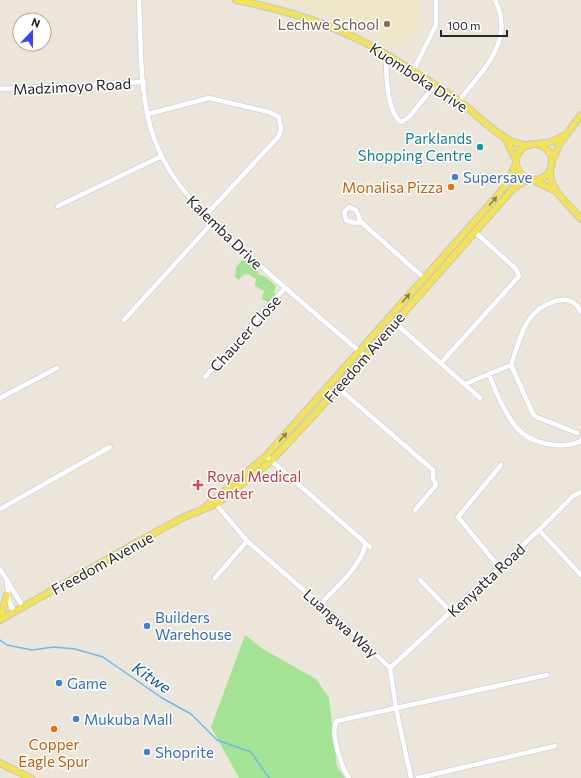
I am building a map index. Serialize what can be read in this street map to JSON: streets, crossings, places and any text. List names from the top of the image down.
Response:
{
  "streets": {
    "main road": ["Kuomboka Drive", "Freedom Avenue"],
    "street": [
      "Madzimoyo Road",
      "Kalemba Drive",
      "Chaucer Close",
      "Kenyatta Road",
      "Luangwa Way"
    ]
  },
  "crossings": [
    ["Madzimoyo Road", "Kalemba Drive"],
    ["Kalemba Drive", "Chaucer Close"],
    ["Kalemba Drive", "Freedom Avenue"],
    ["Freedom Avenue", "Luangwa Way"],
    ["Kenyatta Road", "Luangwa Way"]
  ],
  "water": ["Kitwe"],
  "places": {
    "other": [
      "Lechwe School",
      "Parklands Shopping Centre",
      "Supersave",
      "Monalisa Pizza",
      "Builders Warehouse",
      "Game",
      "Mukuba Mall",
      "Copper Eagle Spur",
      "Shoprite"
    ],
    "health": ["Royal Medical Center"]
  },
  "scale_bar": "100 m",
  "north": "top"
}
